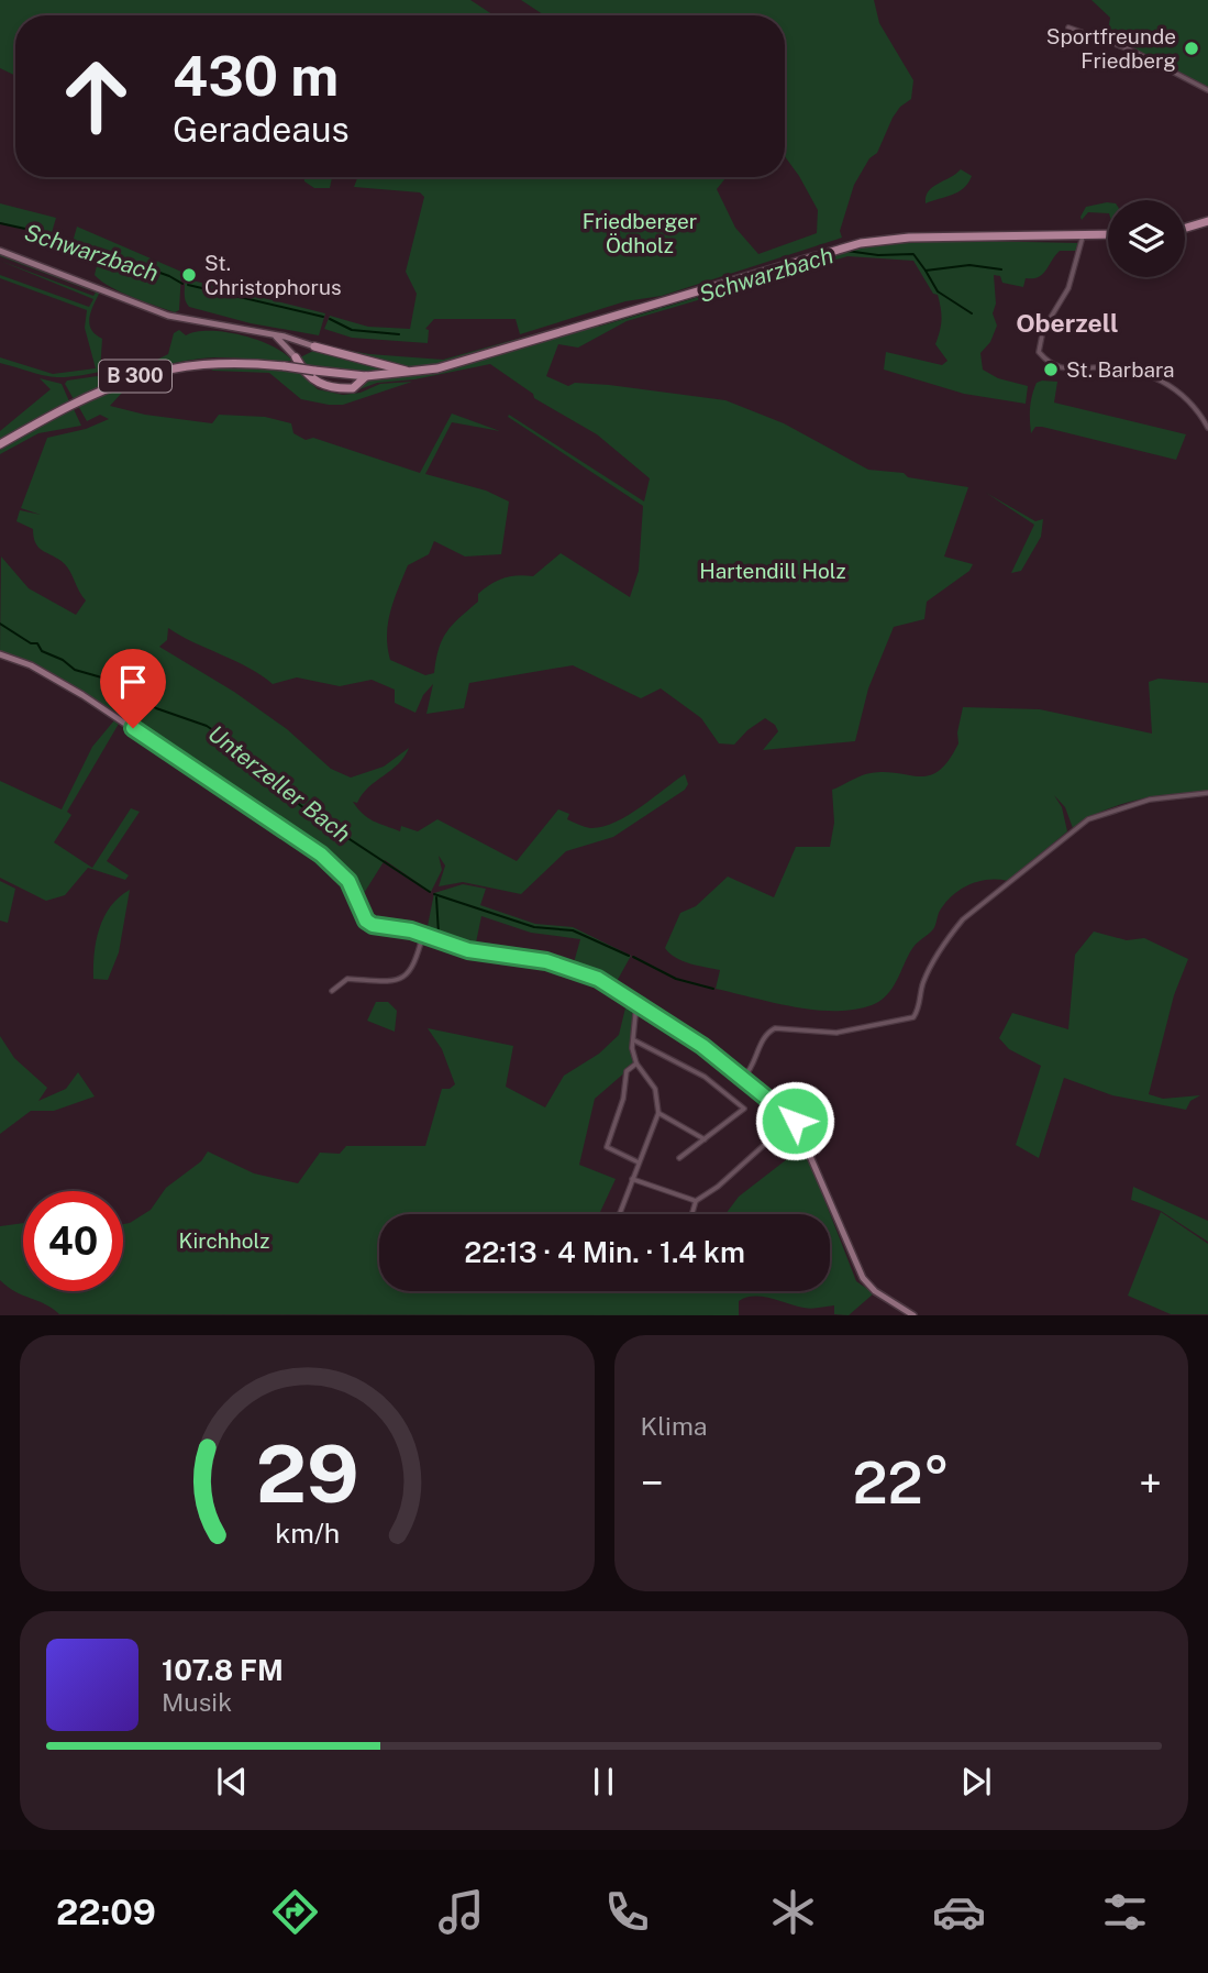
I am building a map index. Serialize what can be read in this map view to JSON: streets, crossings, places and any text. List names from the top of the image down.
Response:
{
  "streets": {
    "main road": ["B 300"]
  },
  "districts": ["Oberzell"],
  "water": ["Schwarzbach", "Unterzeller Bach"],
  "parks": ["Friedberger Ödholz", "Hartendill Holz", "Kirchholz"],
  "places": ["Sportfreunde Friedberg", "St. Christophorus", "St. Barbara"],
  "page": {
    "turn": ["430 m", "Geradeaus"],
    "limit": "40",
    "trip": "22:13 · 4 Min. · 1.4 km",
    "tile": "Klima",
    "heat": ["−", "22°", "+"],
    "song": ["107.8 FM", "Musik"],
    "tabs": "22:09",
    "gauge": ["29", "km/h"]
  }
}
